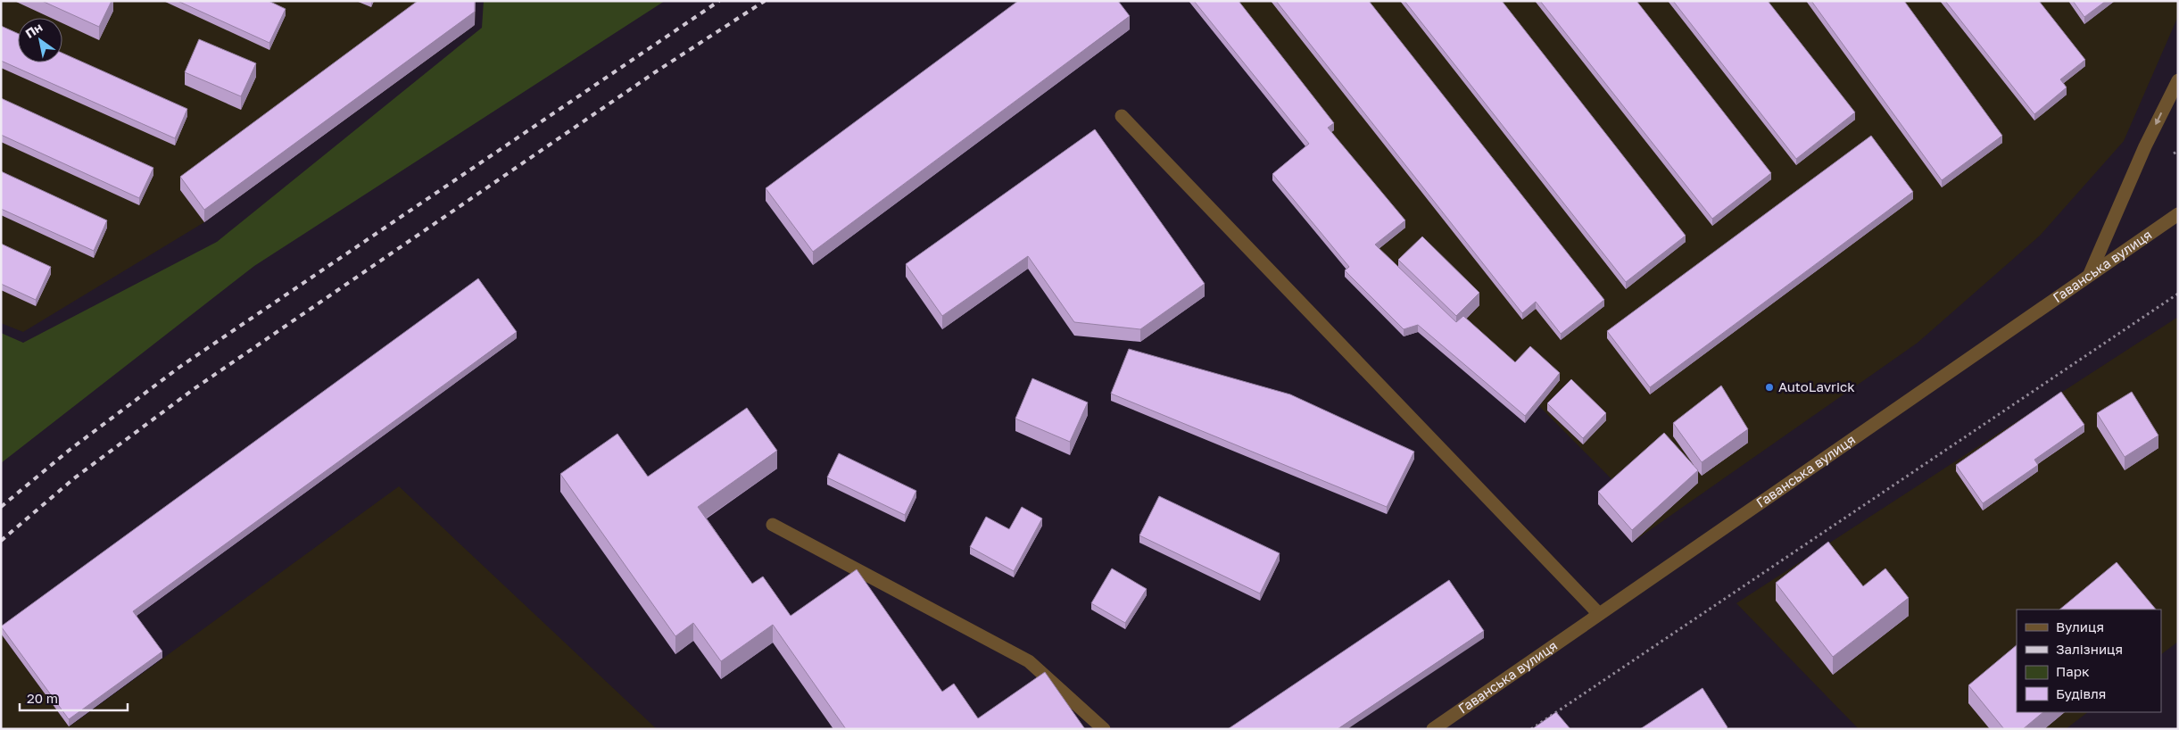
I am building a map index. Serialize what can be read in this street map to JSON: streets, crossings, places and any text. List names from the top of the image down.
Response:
{
  "streets": {
    "street": ["Гаванська вулиця"]
  },
  "places": ["AutoLavrick"],
  "legend": [
    "Вулиця",
    "Залізниця",
    "Парк",
    "Будівля"
  ],
  "scale_bar": "20 m",
  "north": "top left"
}
